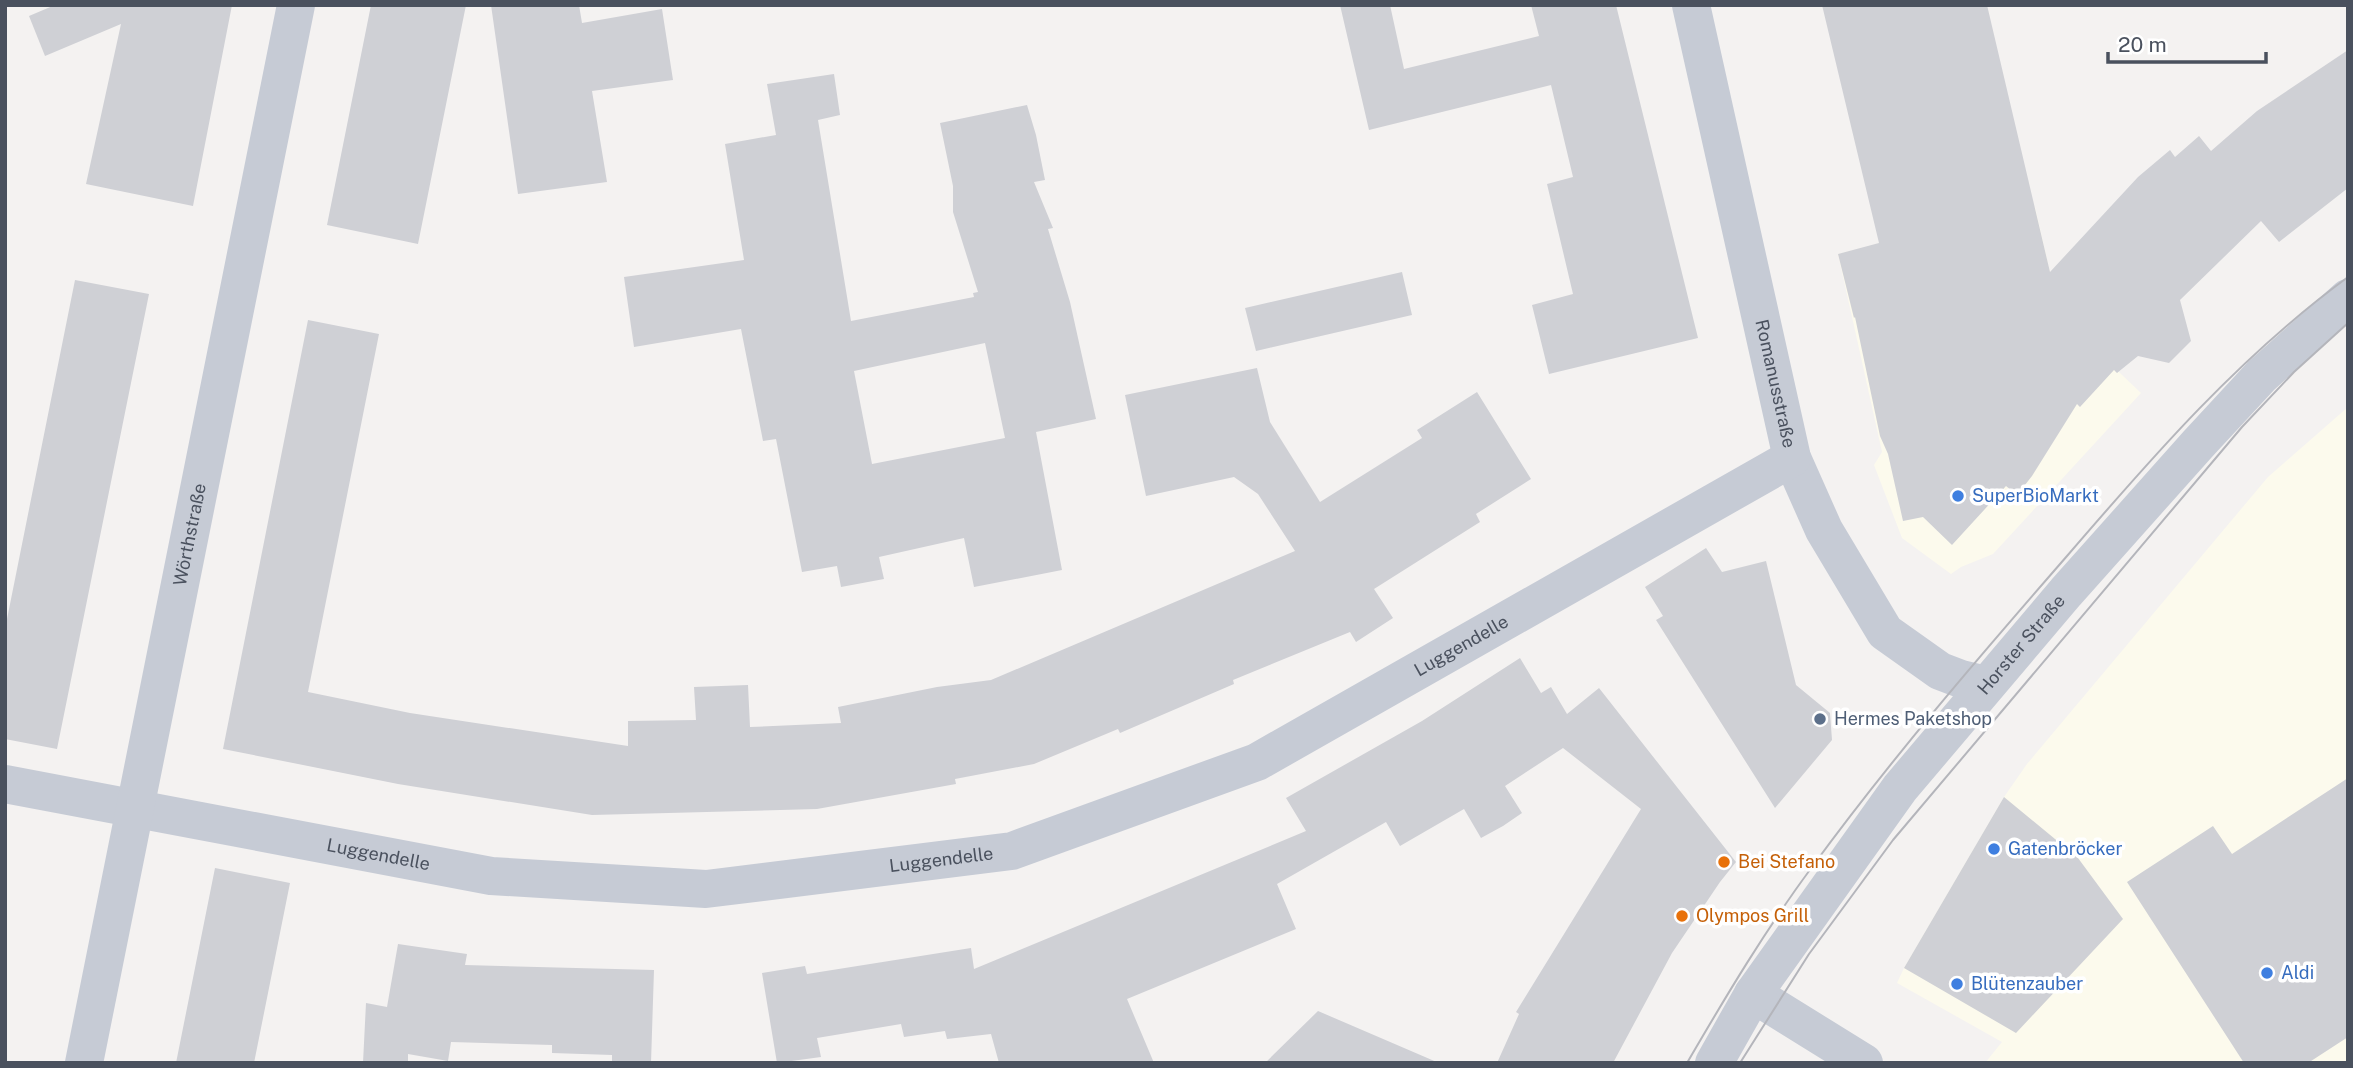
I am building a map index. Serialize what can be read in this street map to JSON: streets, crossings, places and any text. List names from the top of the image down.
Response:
{
  "streets": {
    "street": [
      "Romanusstraße",
      "Wörthstraße",
      "Horster Straße",
      "Luggendelle"
    ]
  },
  "crossings": [
    ["Romanusstraße", "Horster Straße"],
    ["Romanusstraße", "Luggendelle"],
    ["Wörthstraße", "Luggendelle"]
  ],
  "places": [
    "SuperBioMarkt",
    "Hermes Paketshop",
    "Gatenbröcker",
    "Bei Stefano",
    "Olympos Grill",
    "Aldi",
    "Blütenzauber"
  ],
  "scale_bar": "20 m"
}
